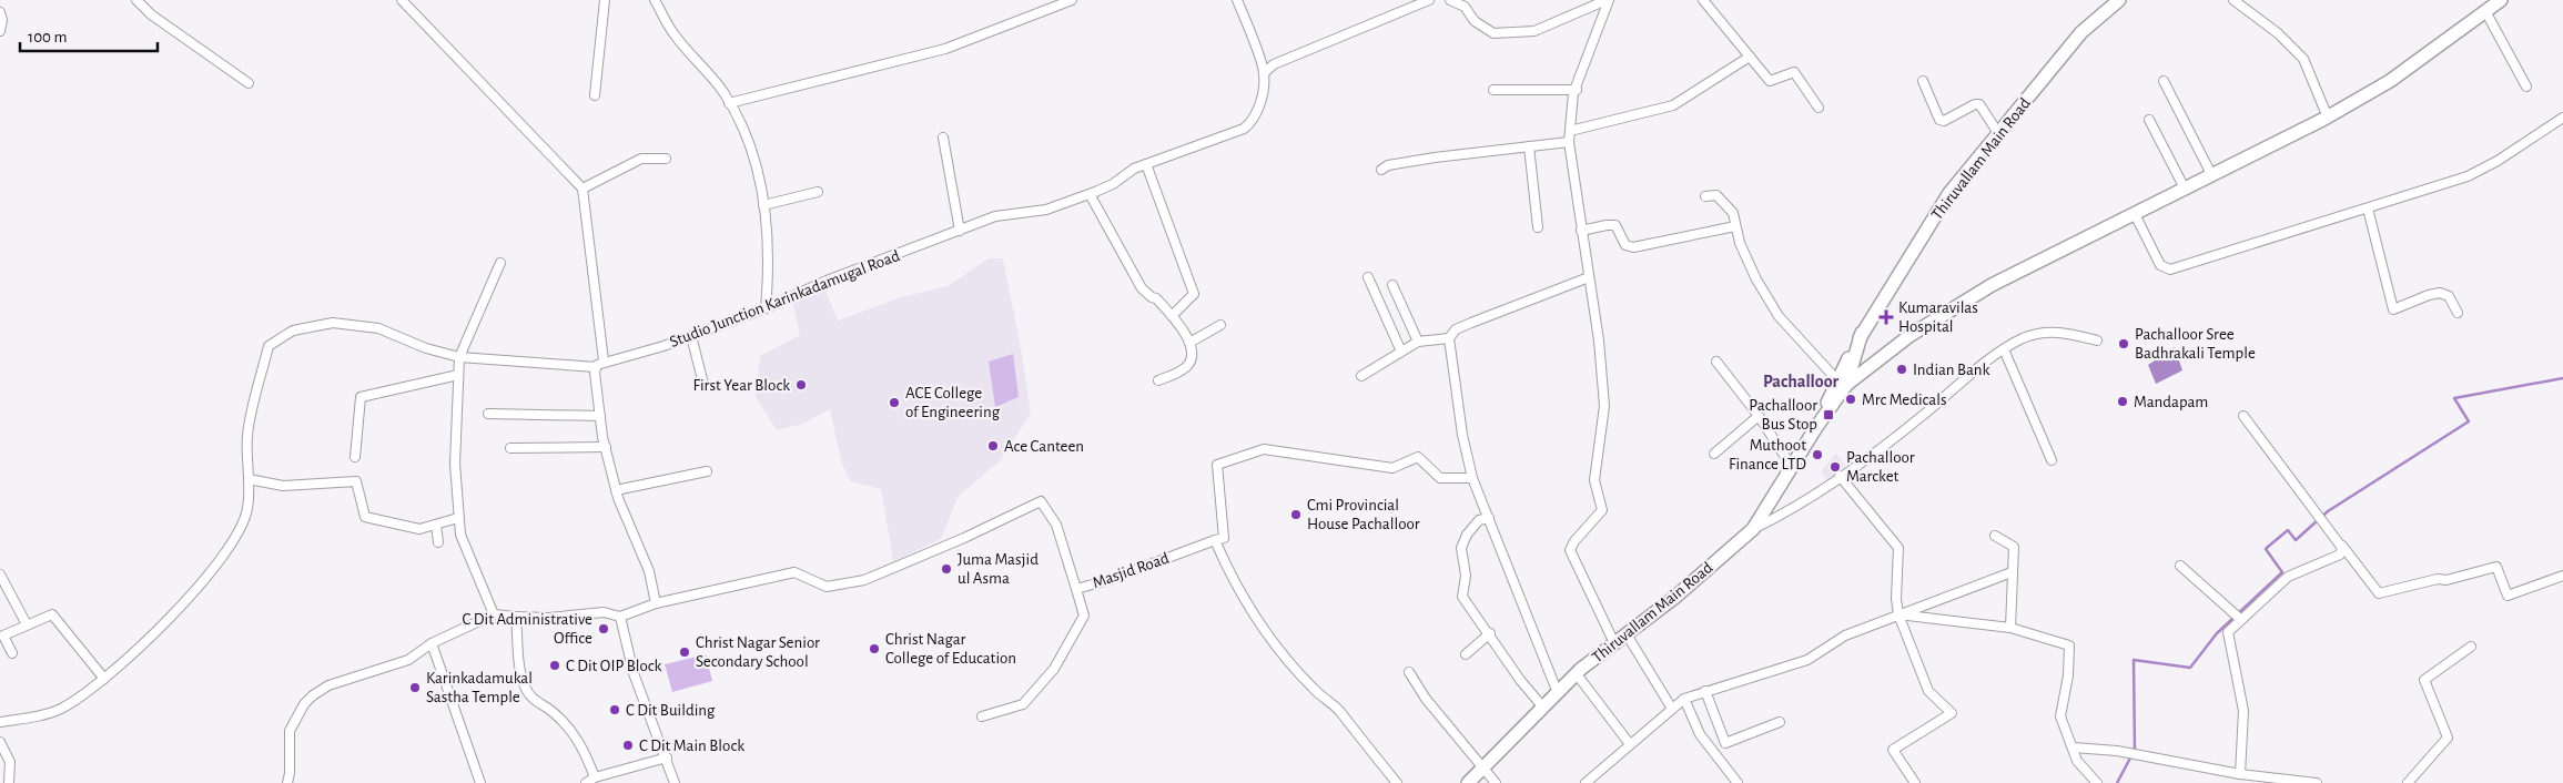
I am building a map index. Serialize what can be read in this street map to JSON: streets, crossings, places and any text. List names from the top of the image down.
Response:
{
  "streets": {
    "main road": ["Thiruvallam Main Road"],
    "street": ["Studio Junction Karinkadamugal Road", "Masjid Road"]
  },
  "districts": ["Pachalloor"],
  "places": {
    "health": ["Kumaravilas Hospital"],
    "other": [
      "Pachalloor Sree Badhrakali Temple",
      "Indian Bank",
      "First Year Block",
      "Mrc Medicals",
      "Mandapam",
      "ACE College of Engineering",
      "Ace Canteen",
      "Muthoot Finance LTD",
      "Pachalloor Marcket",
      "Cmi Provincial House Pachalloor",
      "Juma Masjid ul Asma",
      "C Dit Administrative Office",
      "Christ Nagar College of Education",
      "Christ Nagar Senior Secondary School",
      "C Dit OIP Block",
      "Karinkadamukal Sastha Temple",
      "C Dit Building",
      "C Dit Main Block"
    ],
    "transit": ["Pachalloor Bus Stop"]
  },
  "scale_bar": "100 m"
}
